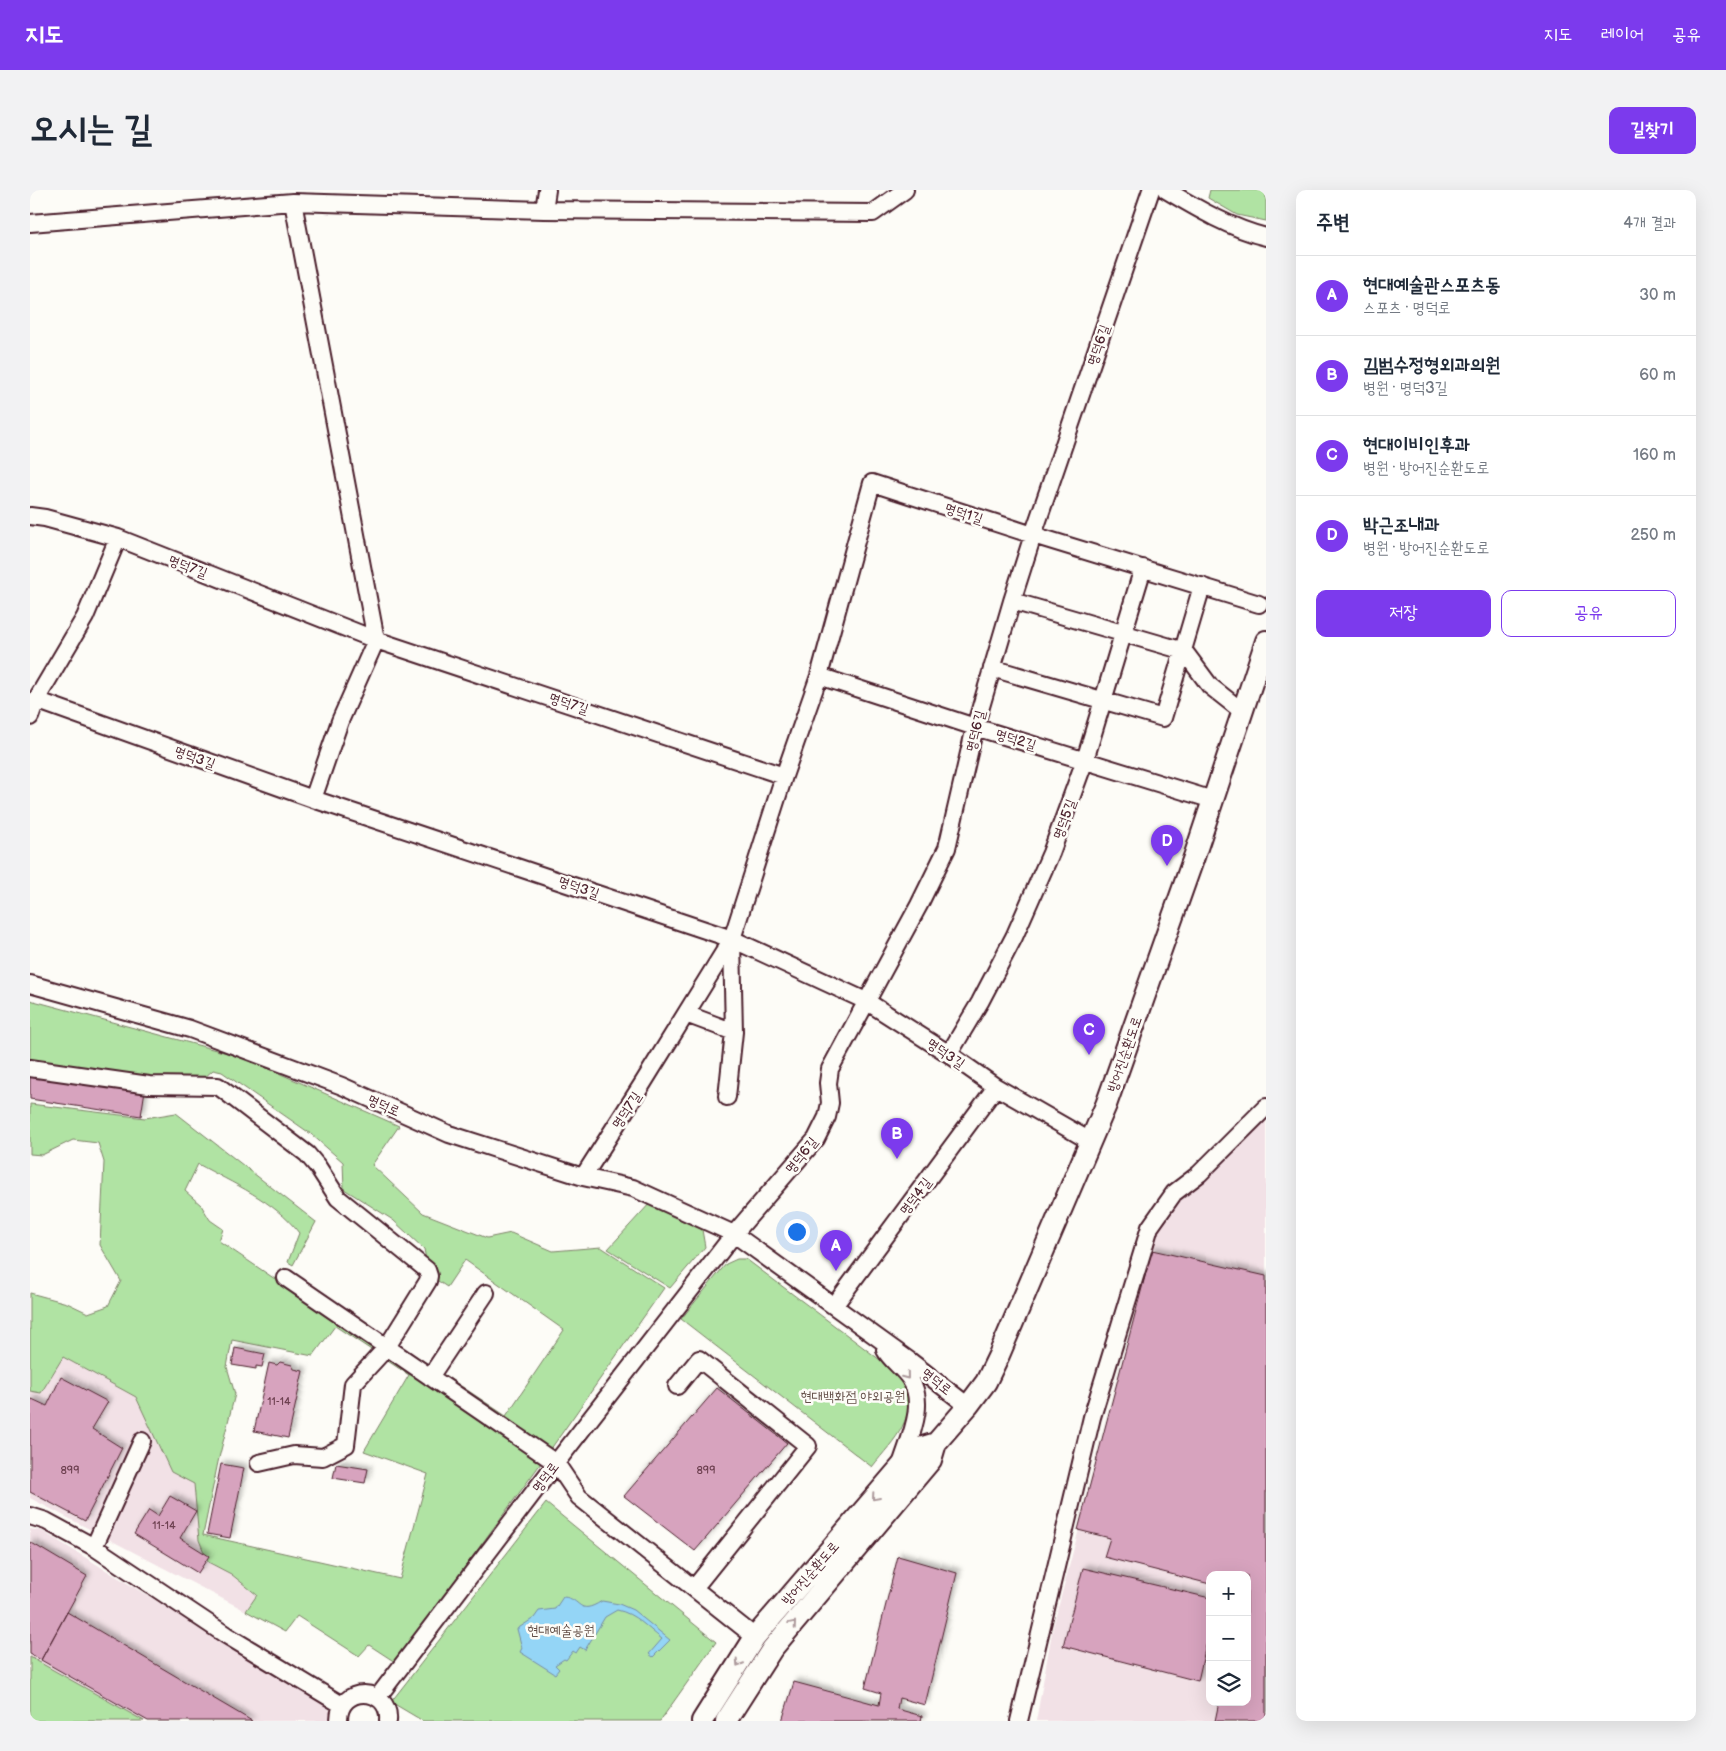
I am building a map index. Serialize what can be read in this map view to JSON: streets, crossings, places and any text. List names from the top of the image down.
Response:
{
  "streets": {
    "main road": ["방어진순환도로"],
    "street": [
      "명덕6길",
      "명덕1길",
      "명덕7길",
      "명덕2길",
      "명덕3길",
      "명덕5길",
      "명덕로",
      "명덕4길"
    ]
  },
  "crossings": [
    ["명덕6길", "명덕1길"],
    ["명덕6길", "명덕2길"],
    ["명덕6길", "명덕3길"],
    ["명덕6길", "명덕로"],
    ["명덕1길", "명덕7길"],
    ["명덕1길", "명덕2길"],
    ["명덕1길", "명덕5길"],
    ["명덕7길", "명덕3길"],
    ["명덕7길", "명덕로"],
    ["명덕2길", "명덕5길"],
    ["명덕2길", "방어진순환도로"],
    ["명덕3길", "명덕5길"],
    ["명덕3길", "방어진순환도로"],
    ["명덕3길", "명덕4길"],
    ["방어진순환도로", "명덕로"],
    ["명덕로", "명덕4길"]
  ],
  "parks": ["현대백화점 야외공원", "현대예술공원"],
  "house_numbers": [
    "11-14",
    "899",
    "899",
    "11-14"
  ],
  "page": {
    "header": "지도",
    "nav": ["지도", "레이어", "공유"],
    "buttons": [
      "길찾기",
      ["저장", "공유"]
    ],
    "title": "오시는 길",
    "heading": ["주변", "4개 결과"],
    "list": [
      {
        "mark": "A",
        "name": "현대예술관스포츠동",
        "note": "스포츠 · 명덕로",
        "value": "30 m"
      },
      {
        "mark": "B",
        "name": "김범수정형외과의원",
        "note": "병원 · 명덕3길",
        "value": "60 m"
      },
      {
        "mark": "C",
        "name": "현대이비인후과",
        "note": "병원 · 방어진순환도로",
        "value": "160 m"
      },
      {
        "mark": "D",
        "name": "박근조내과",
        "note": "병원 · 방어진순환도로",
        "value": "250 m"
      }
    ],
    "pins": [
      "D",
      "C",
      "B",
      "A"
    ],
    "map_buttons": ["+", "−"]
  }
}
